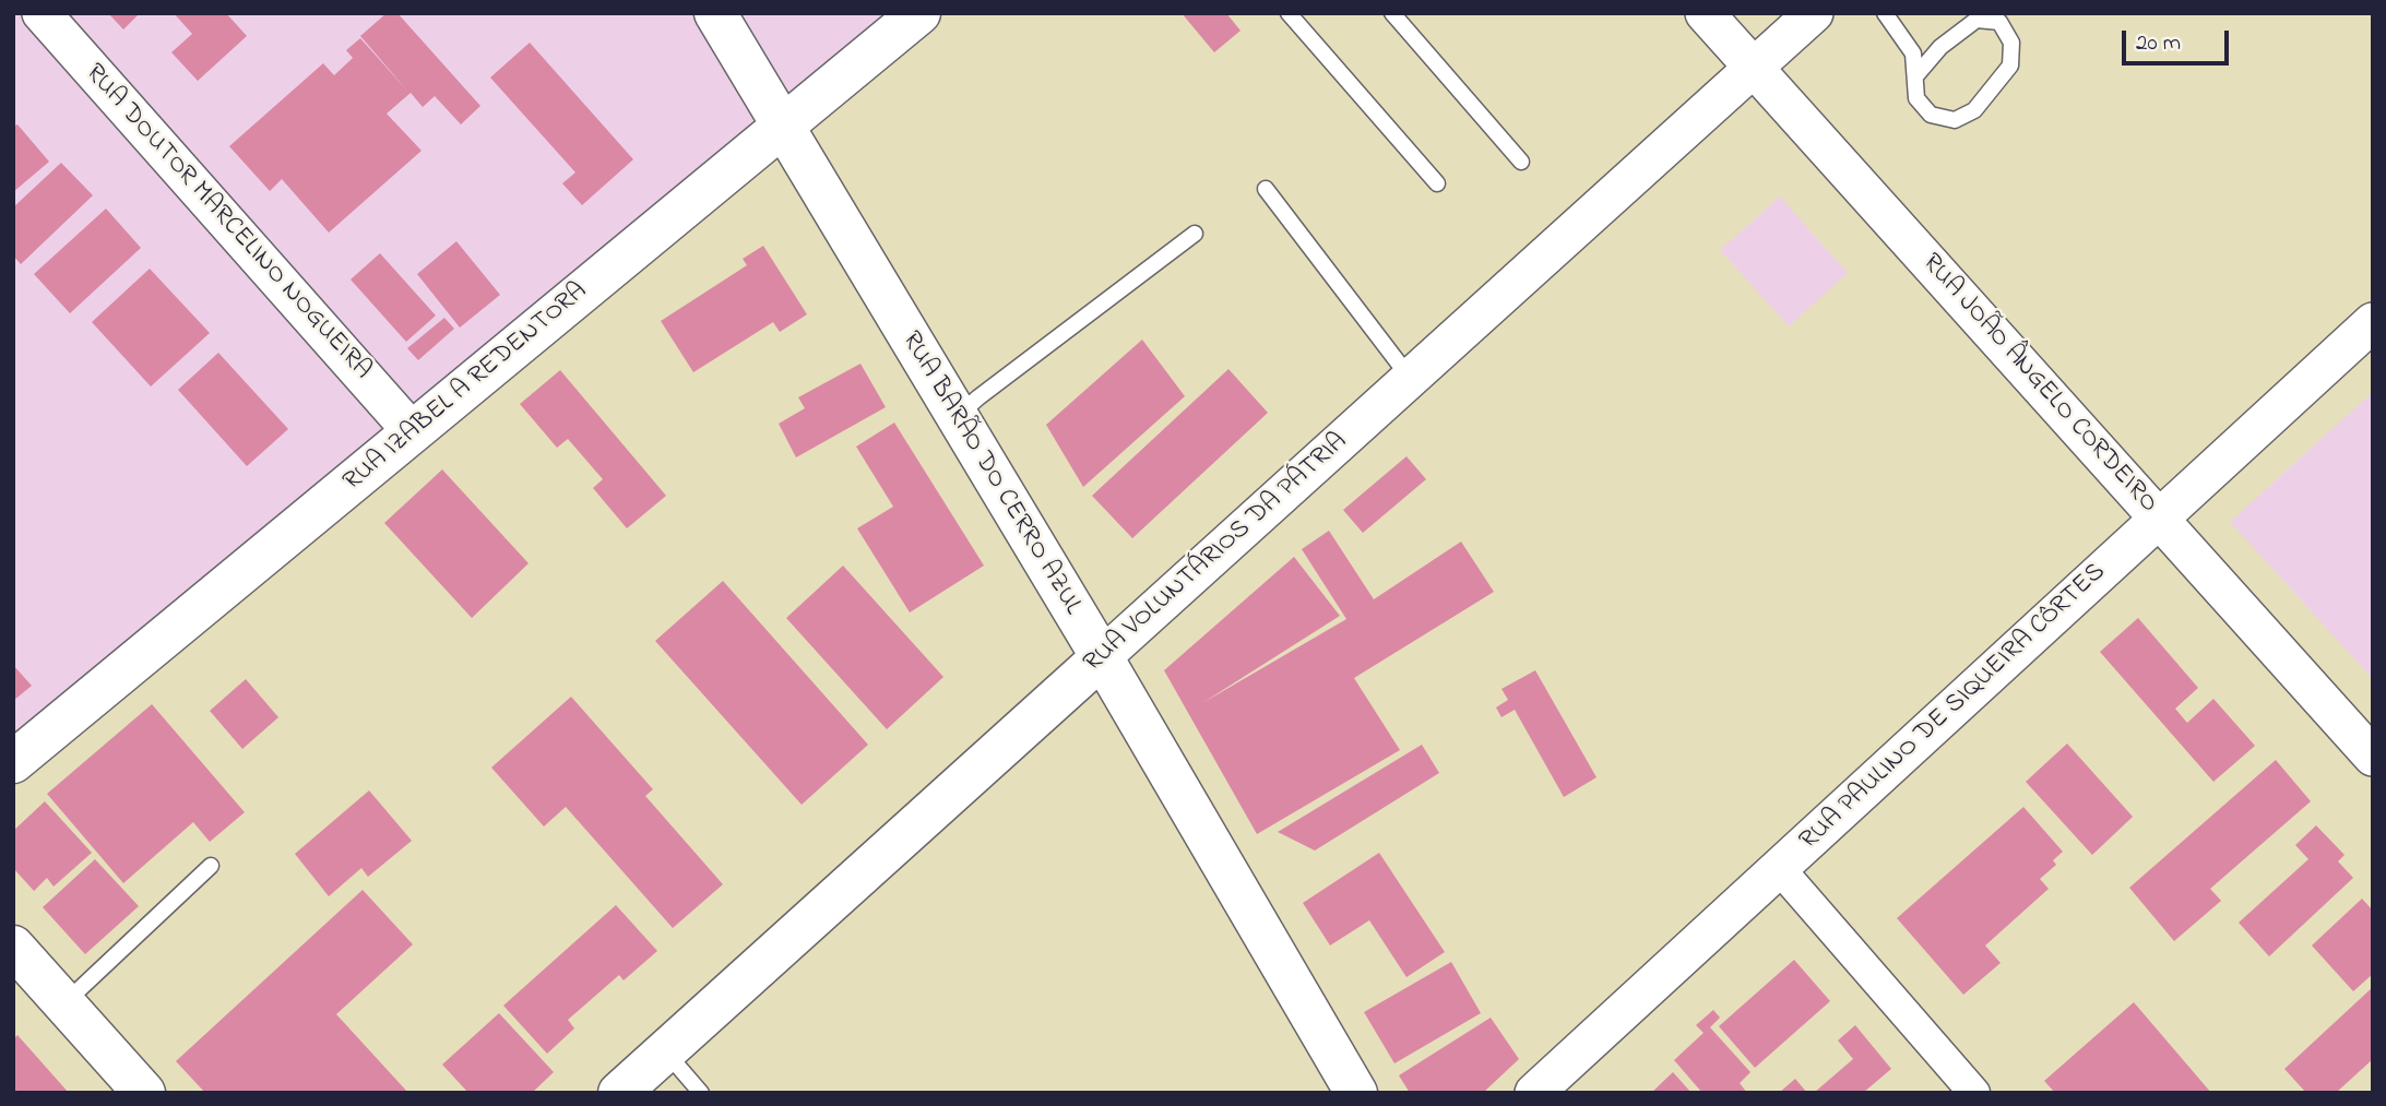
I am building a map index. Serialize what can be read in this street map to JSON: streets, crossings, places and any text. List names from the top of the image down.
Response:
{
  "streets": {
    "main road": ["RUA IZABEL A REDENTORA", "RUA BARÃO DO CERRO AZUL", "RUA VOLUNTÁRIOS DA PÁTRIA"],
    "street": ["RUA DOUTOR MARCELINO NOGUEIRA", "RUA JOÃO ÂNGELO CORDEIRO", "RUA PAULINO DE SIQUEIRA CÔRTES"]
  },
  "crossings": [
    ["RUA DOUTOR MARCELINO NOGUEIRA", "RUA IZABEL A REDENTORA"],
    ["RUA JOÃO ÂNGELO CORDEIRO", "RUA VOLUNTÁRIOS DA PÁTRIA"],
    ["RUA JOÃO ÂNGELO CORDEIRO", "RUA PAULINO DE SIQUEIRA CÔRTES"],
    ["RUA IZABEL A REDENTORA", "RUA BARÃO DO CERRO AZUL"],
    ["RUA BARÃO DO CERRO AZUL", "RUA VOLUNTÁRIOS DA PÁTRIA"]
  ],
  "scale_bar": "20 m"
}
